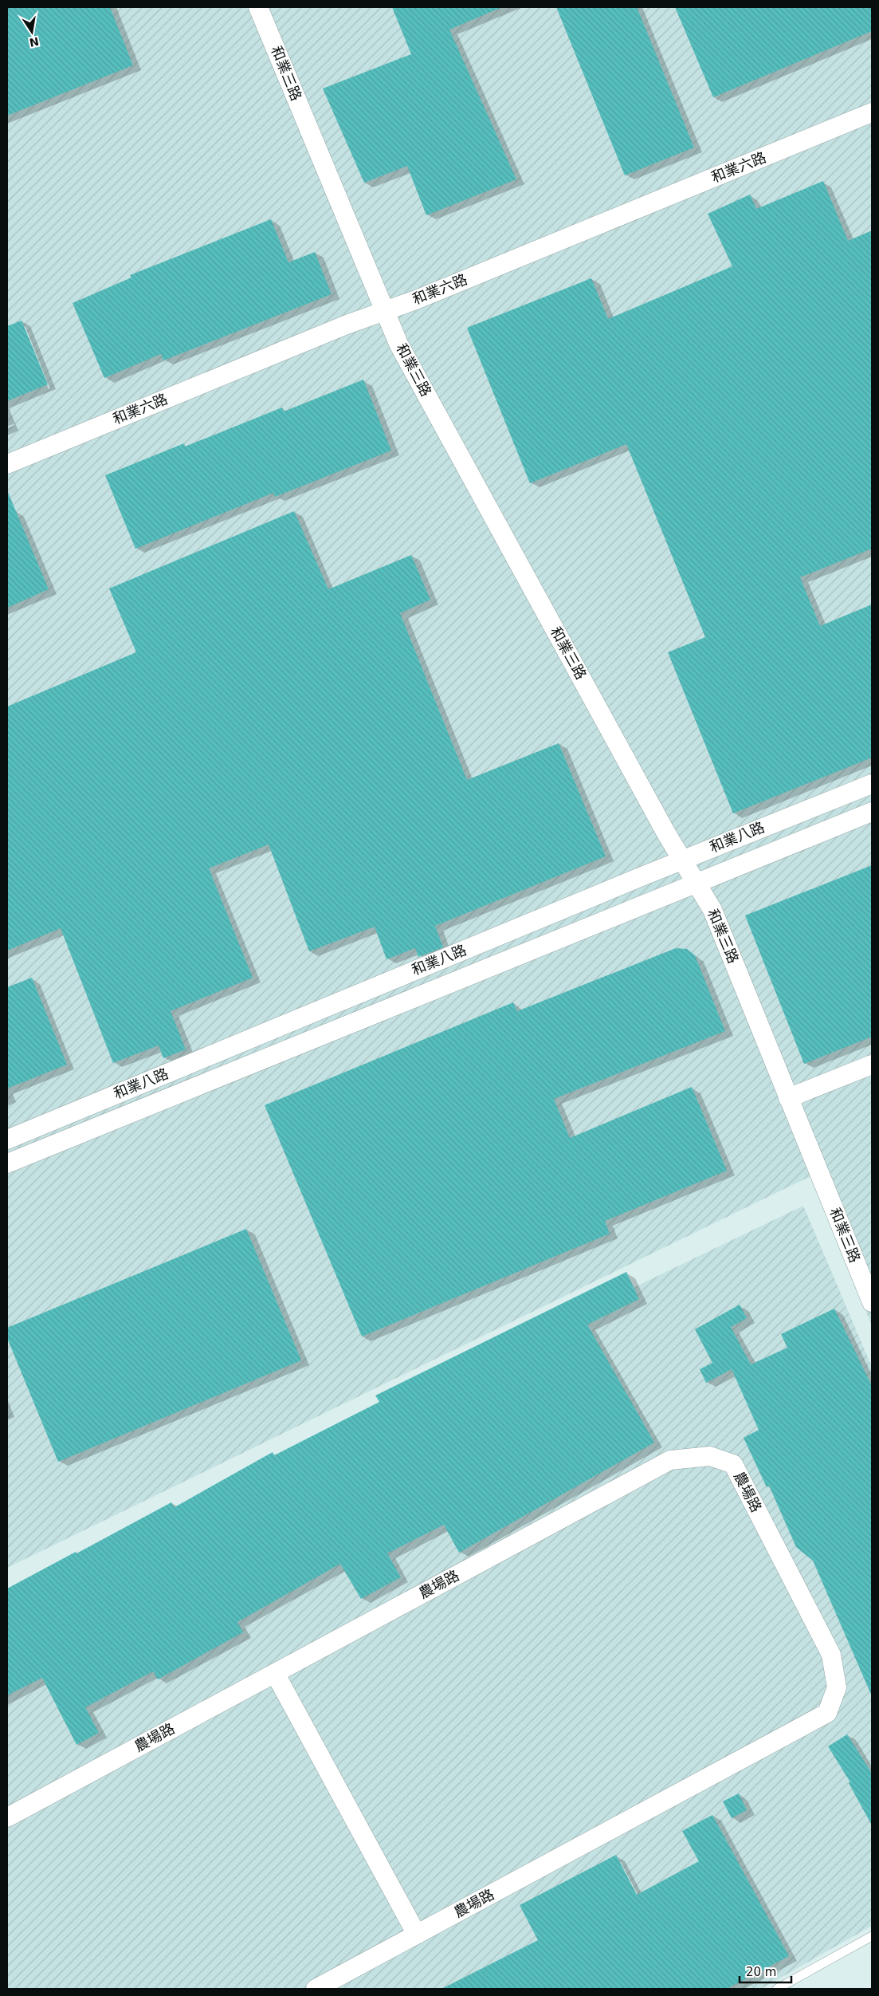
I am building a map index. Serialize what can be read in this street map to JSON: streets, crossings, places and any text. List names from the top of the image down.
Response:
{
  "streets": {
    "street": [
      "和業三路",
      "和業六路",
      "和業八路",
      "農場路"
    ]
  },
  "crossings": [
    ["和業三路", "和業六路"],
    ["和業三路", "和業八路"]
  ],
  "scale_bar": "20 m",
  "north": "bottom"
}
